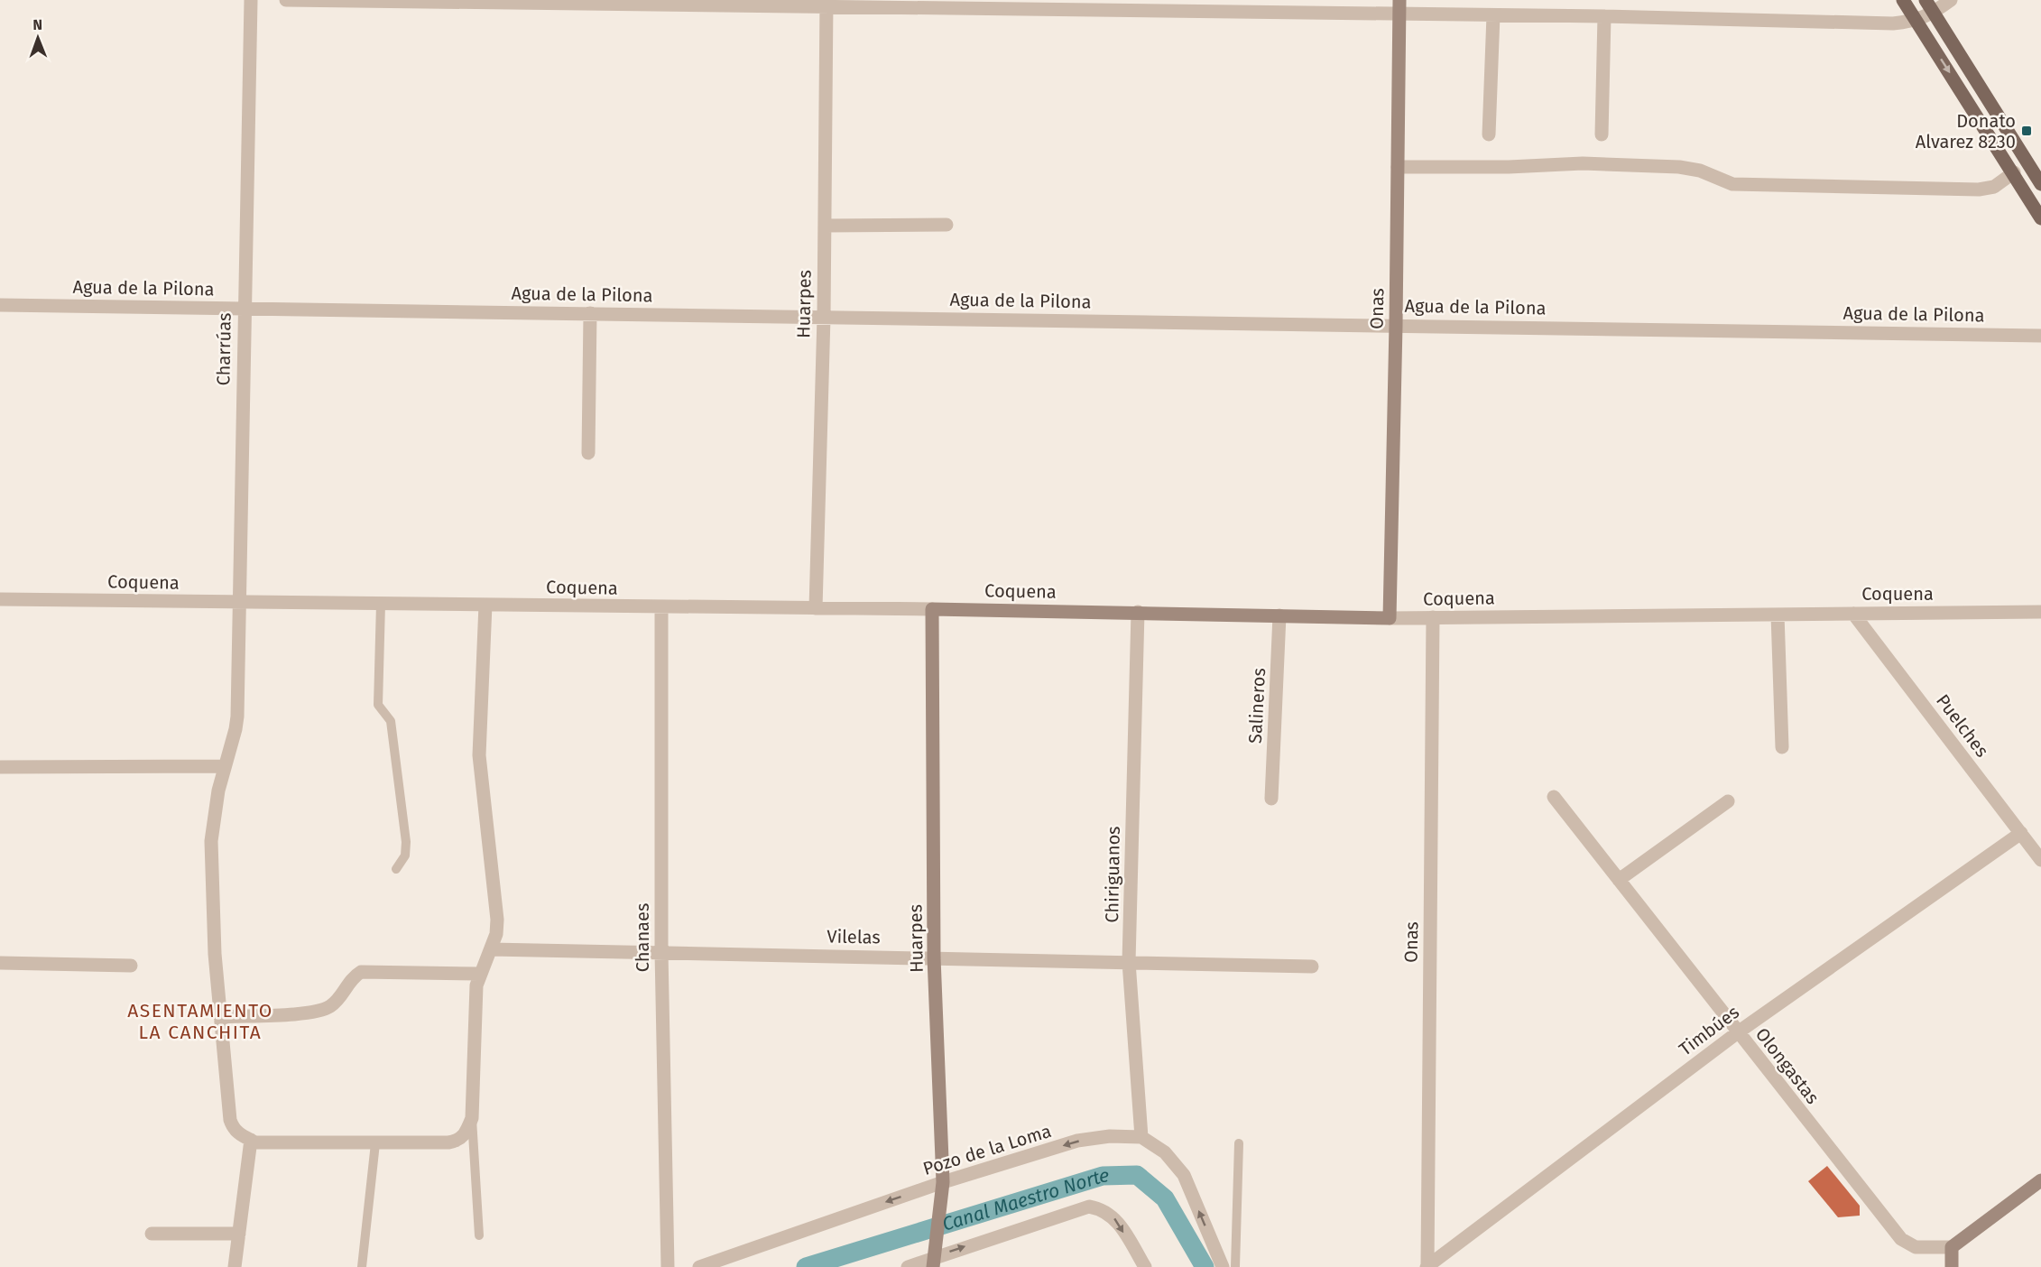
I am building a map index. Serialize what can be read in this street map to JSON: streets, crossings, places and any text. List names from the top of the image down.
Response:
{
  "streets": {
    "main road": ["Huarpes", "Onas", "Coquena"],
    "street": [
      "Agua de la Pilona",
      "Charrúas",
      "Salineros",
      "Puelches",
      "Chiriguanos",
      "Vilelas",
      "Chanaes",
      "Timbúes",
      "Olongastas",
      "Pozo de la Loma"
    ]
  },
  "crossings": [
    ["Agua de la Pilona", "Huarpes"],
    ["Agua de la Pilona", "Onas"],
    ["Agua de la Pilona", "Charrúas"],
    ["Huarpes", "Coquena"],
    ["Huarpes", "Vilelas"],
    ["Huarpes", "Pozo de la Loma"],
    ["Onas", "Coquena"],
    ["Onas", "Timbúes"],
    ["Charrúas", "Coquena"],
    ["Coquena", "Salineros"],
    ["Coquena", "Puelches"],
    ["Coquena", "Chiriguanos"],
    ["Coquena", "Chanaes"],
    ["Puelches", "Timbúes"],
    ["Chiriguanos", "Vilelas"],
    ["Chiriguanos", "Pozo de la Loma"],
    ["Vilelas", "Chanaes"],
    ["Timbúes", "Olongastas"]
  ],
  "one_way": ["Pozo de la Loma"],
  "districts": ["ASENTAMIENTO LA CANCHITA"],
  "water": ["Canal Maestro Norte"],
  "places": {
    "transit": ["Donato Alvarez 8230"]
  },
  "north": "top"
}
